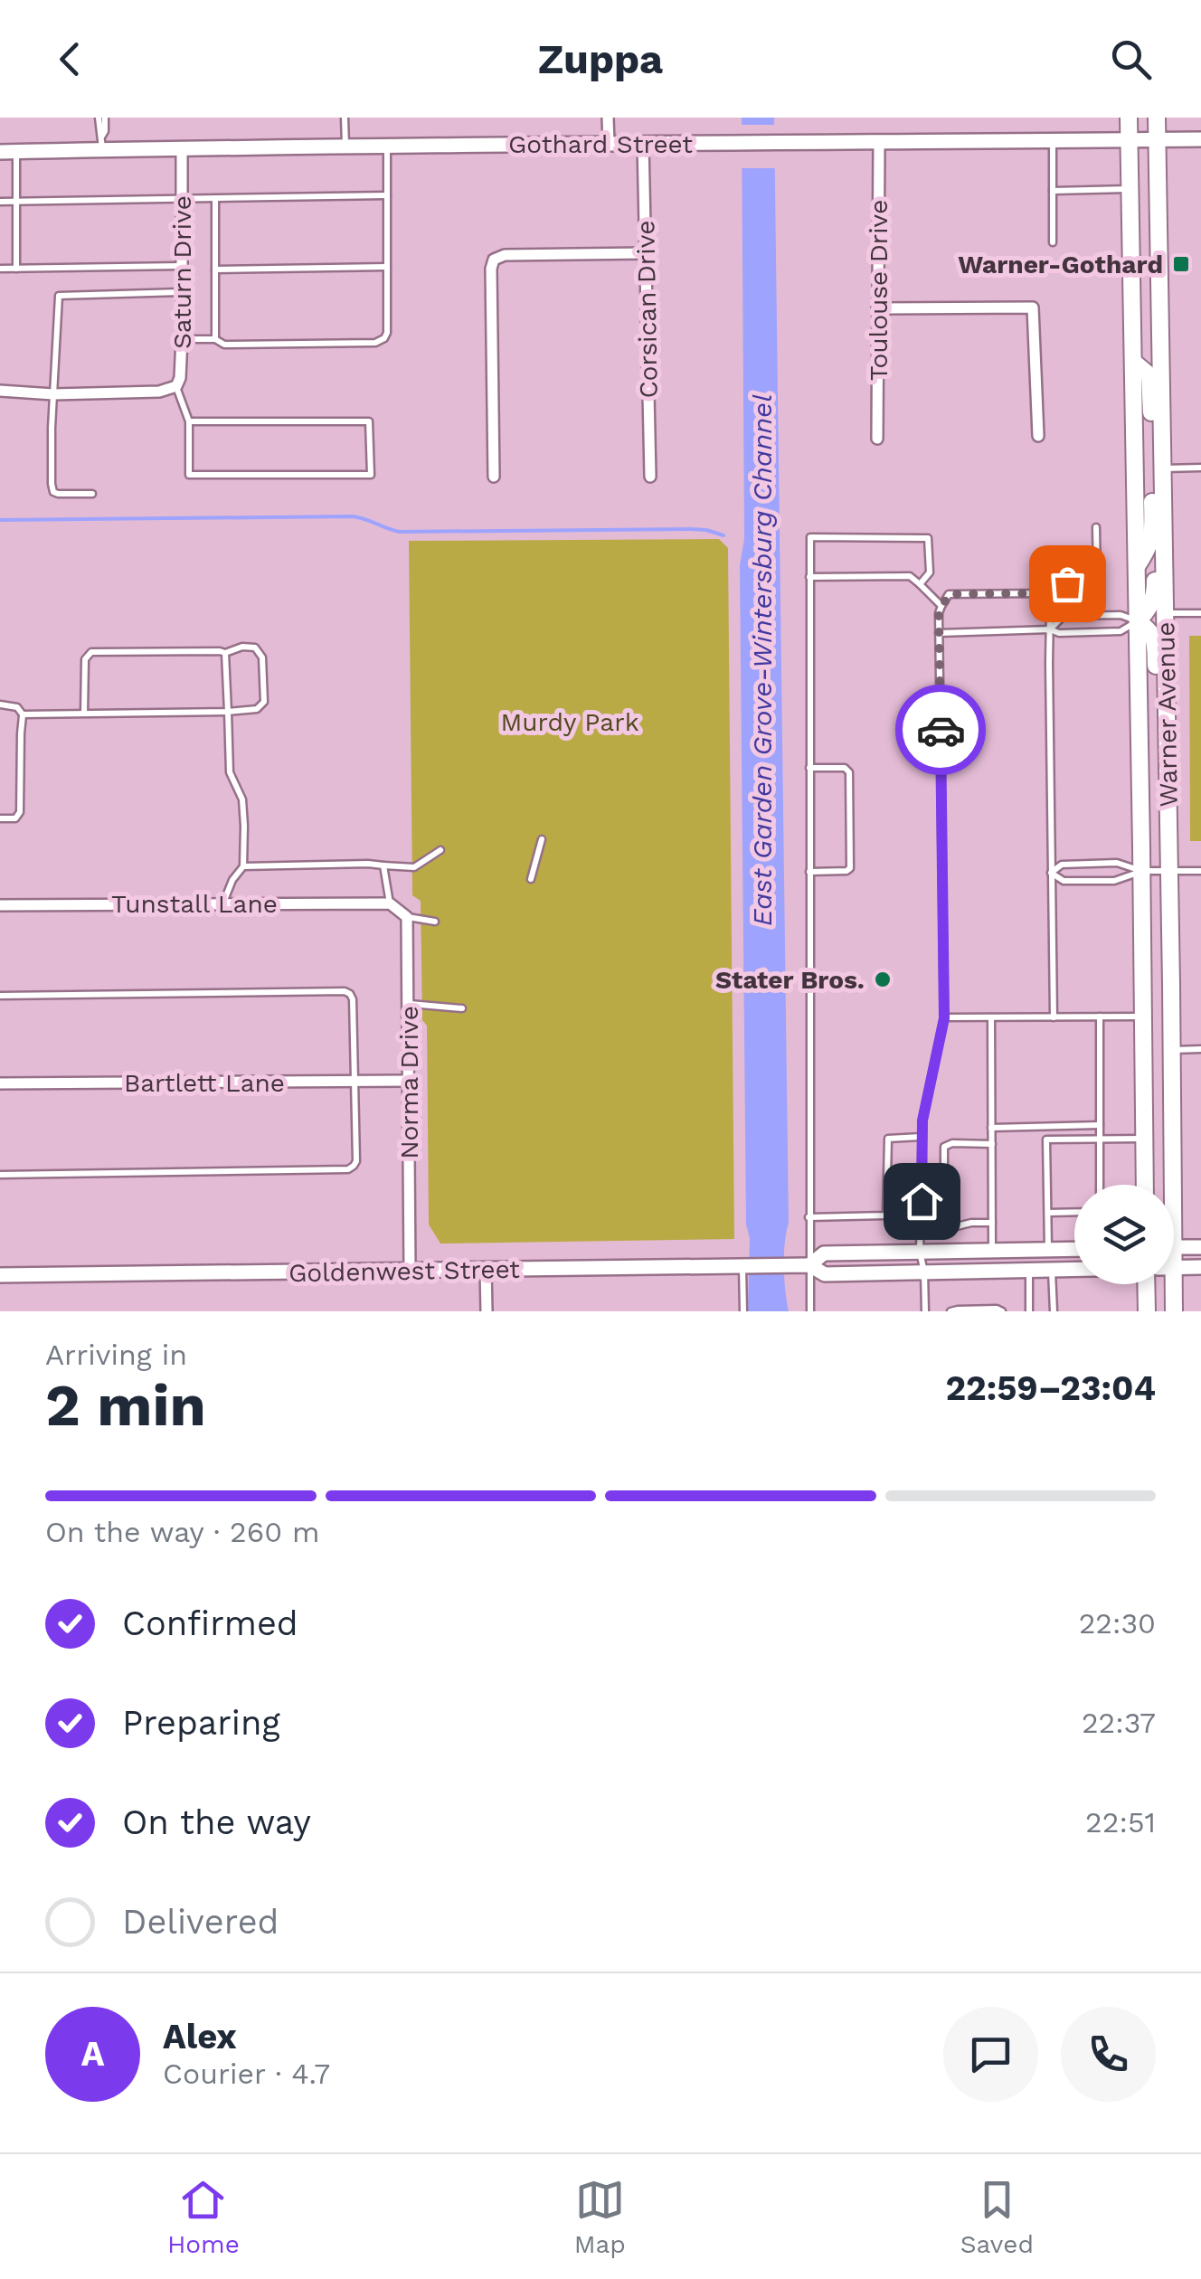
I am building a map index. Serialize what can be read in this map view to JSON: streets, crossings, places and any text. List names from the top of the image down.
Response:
{
  "streets": {
    "main road": ["Gothard Street", "Warner Avenue", "Goldenwest Street"],
    "street": [
      "Saturn Drive",
      "Toulouse Drive",
      "Corsican Drive",
      "Tunstall Lane",
      "Bartlett Lane",
      "Norma Drive"
    ]
  },
  "crossings": [
    ["Gothard Street", "Saturn Drive"],
    ["Gothard Street", "Toulouse Drive"],
    ["Gothard Street", "Corsican Drive"],
    ["Gothard Street", "Warner Avenue"],
    ["Bartlett Lane", "Norma Drive"],
    ["Norma Drive", "Goldenwest Street"]
  ],
  "water": ["East Garden Grove-Wintersburg Channel"],
  "parks": ["Murdy Park"],
  "places": {
    "transit": ["Warner-Gothard"],
    "other": ["Stater Bros."]
  },
  "page": {
    "header": "Zuppa",
    "heading": ["2 min", "Arriving in", "22:59–23:04"],
    "panel": ["Alex", "Courier · 4.7"],
    "bar": "On the way · 260 m",
    "list": [
      ["Confirmed", "22:30"],
      ["Preparing", "22:37"],
      ["On the way", "22:51"],
      "Delivered"
    ],
    "round": "A",
    "tabs": ["Home", "Map", "Saved"]
  }
}
